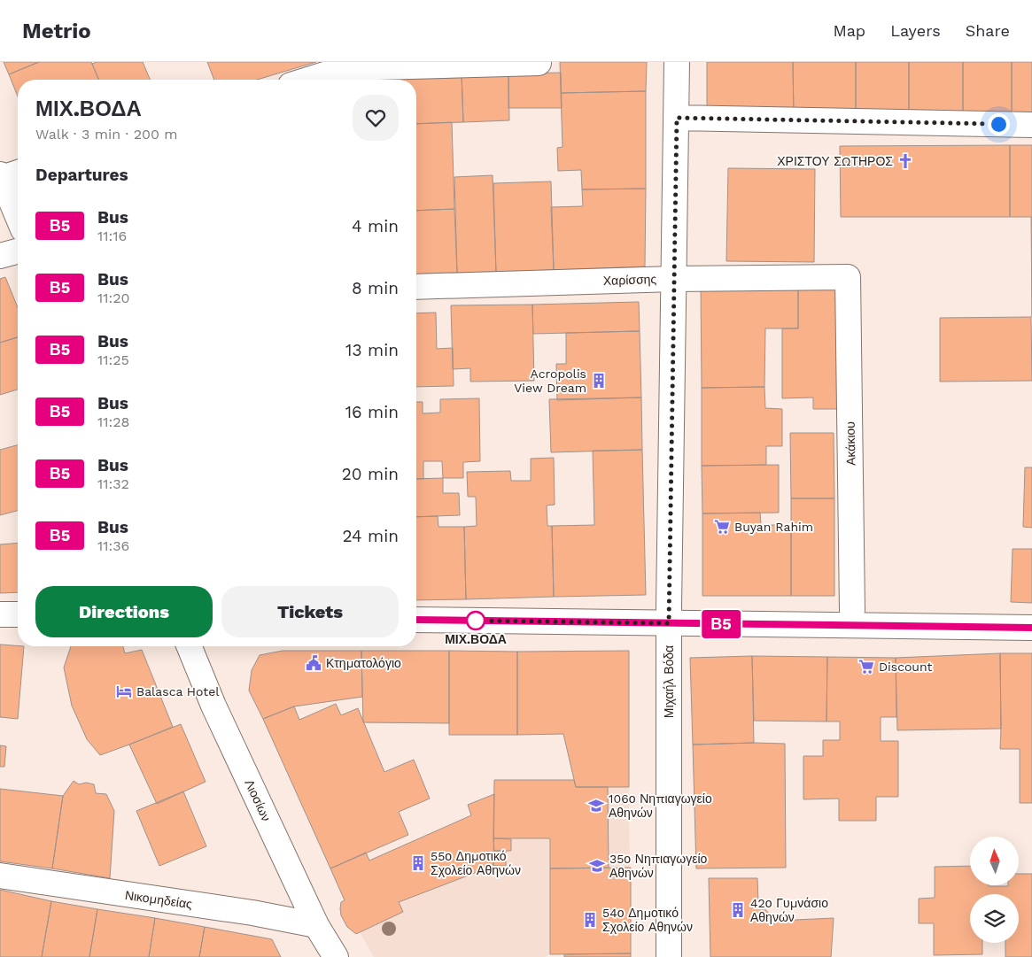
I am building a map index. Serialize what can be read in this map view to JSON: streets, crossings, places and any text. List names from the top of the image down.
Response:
{
  "streets": {
    "street": [
      "Χαρίσσης",
      "Ακάκιου",
      "Μιχαήλ Βόδα",
      "Λιοσίων",
      "Νικομηδείας"
    ]
  },
  "crossings": [
    ["Χαρίσσης", "Ακάκιου"],
    ["Χαρίσσης", "Μιχαήλ Βόδα"],
    ["Λιοσίων", "Νικομηδείας"]
  ],
  "places": {
    "church": ["ΧΡΙΣΤΟΥ ΣΩΤΗΡΟΣ"],
    "building": [
      "Acropolis View Dream",
      "55ο Δημοτικό Σχολείο Αθηνών",
      "42ο Γυµνάσιο Αθηνών",
      "54ο Δημοτικό Σχολείο Αθηνών"
    ],
    "supermarket": ["Buyan Rahim", "Discount"],
    "other": ["ΜΙΧ.ΒΟΔΑ"],
    "public building": ["Κτηματολόγιο"],
    "hotel": ["Balasca Hotel"],
    "school or university": ["106ο Νηπιαγωγείο Αθηνών", "35ο Νηπιαγωγείο Αθηνών"]
  },
  "lines": ["bus line Β5"],
  "north": "top",
  "page": {
    "header": "Metrio",
    "nav": ["Map", "Layers", "Share"],
    "on_map": "Β5",
    "heading": [
      ["ΜΙΧ.ΒΟΔΑ", "Walk · 3 min · 200 m"],
      "Departures"
    ],
    "list": [
      {
        "mark": "Β5",
        "name": "Bus",
        "note": "11:16",
        "value": "4 min"
      },
      {
        "mark": "Β5",
        "name": "Bus",
        "note": "11:20",
        "value": "8 min"
      },
      {
        "mark": "Β5",
        "name": "Bus",
        "note": "11:25",
        "value": "13 min"
      },
      {
        "mark": "Β5",
        "name": "Bus",
        "note": "11:28",
        "value": "16 min"
      },
      {
        "mark": "Β5",
        "name": "Bus",
        "note": "11:32",
        "value": "20 min"
      },
      {
        "mark": "Β5",
        "name": "Bus",
        "note": "11:36",
        "value": "24 min"
      }
    ],
    "buttons": ["Directions", "Tickets"]
  }
}
